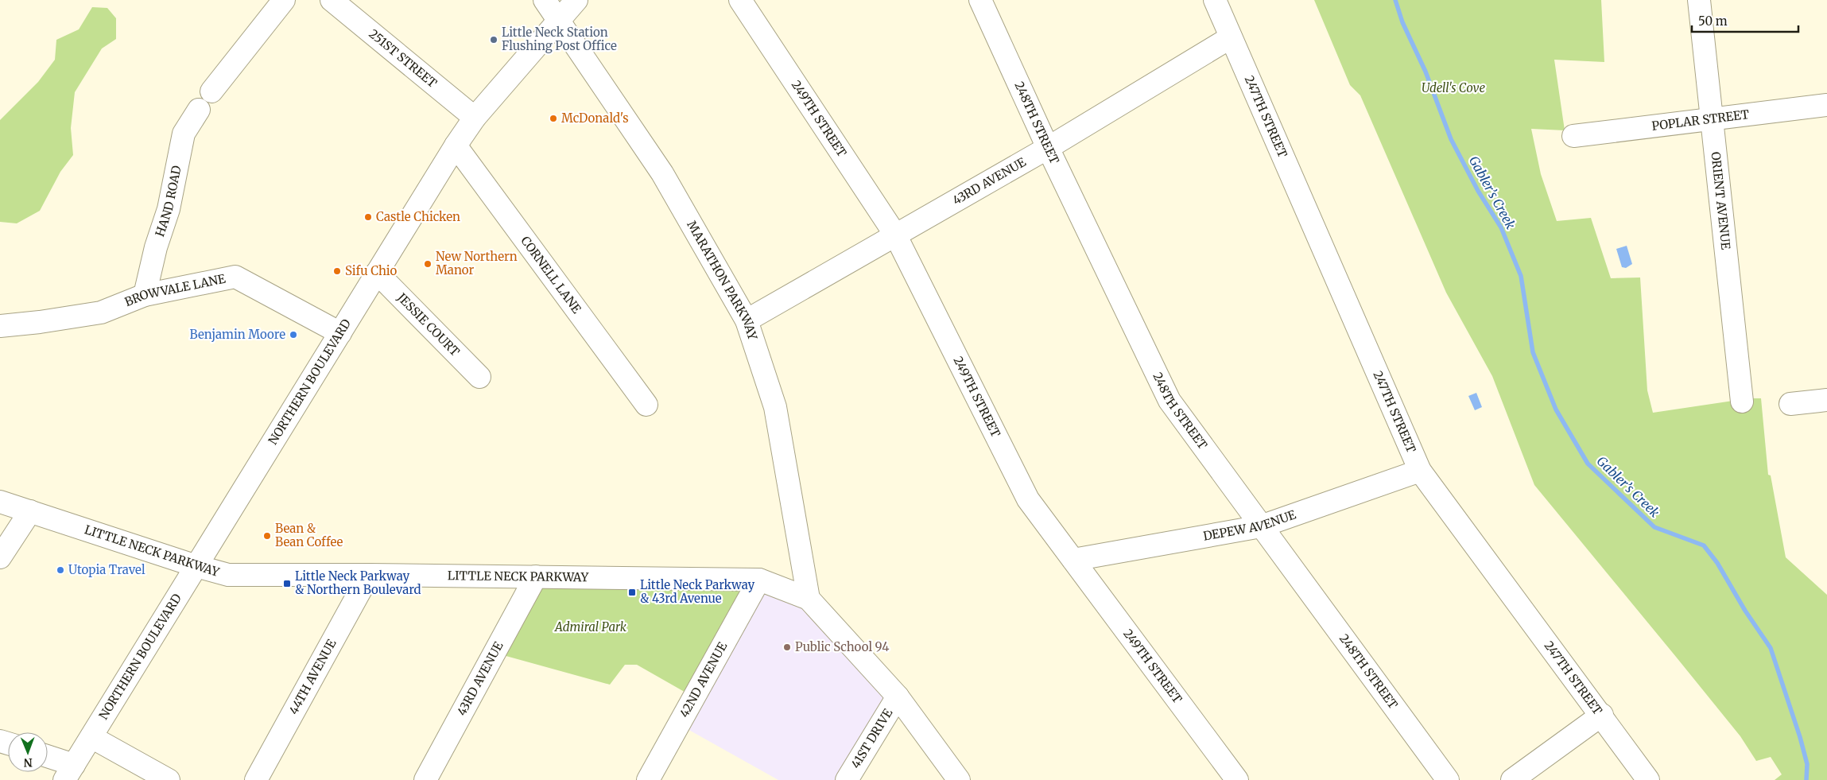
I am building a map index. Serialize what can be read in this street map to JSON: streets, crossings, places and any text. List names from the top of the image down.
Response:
{
  "streets": {
    "street": [
      "251ST STREET",
      "247TH STREET",
      "249TH STREET",
      "POPLAR STREET",
      "248TH STREET",
      "43RD AVENUE",
      "HAND ROAD",
      "ORIENT AVENUE",
      "CORNELL LANE",
      "MARATHON PARKWAY",
      "BROWVALE LANE",
      "JESSIE COURT",
      "NORTHERN BOULEVARD",
      "DEPEW AVENUE",
      "LITTLE NECK PARKWAY",
      "44TH AVENUE",
      "42ND AVENUE",
      "41ST DRIVE"
    ]
  },
  "crossings": [
    ["251ST STREET", "NORTHERN BOULEVARD"],
    ["247TH STREET", "43RD AVENUE"],
    ["247TH STREET", "DEPEW AVENUE"],
    ["249TH STREET", "43RD AVENUE"],
    ["249TH STREET", "DEPEW AVENUE"],
    ["POPLAR STREET", "ORIENT AVENUE"],
    ["248TH STREET", "43RD AVENUE"],
    ["248TH STREET", "DEPEW AVENUE"],
    ["43RD AVENUE", "MARATHON PARKWAY"],
    ["43RD AVENUE", "LITTLE NECK PARKWAY"],
    ["HAND ROAD", "BROWVALE LANE"],
    ["CORNELL LANE", "NORTHERN BOULEVARD"],
    ["MARATHON PARKWAY", "NORTHERN BOULEVARD"],
    ["MARATHON PARKWAY", "LITTLE NECK PARKWAY"],
    ["BROWVALE LANE", "NORTHERN BOULEVARD"],
    ["JESSIE COURT", "NORTHERN BOULEVARD"],
    ["NORTHERN BOULEVARD", "LITTLE NECK PARKWAY"],
    ["LITTLE NECK PARKWAY", "44TH AVENUE"],
    ["LITTLE NECK PARKWAY", "42ND AVENUE"],
    ["LITTLE NECK PARKWAY", "41ST DRIVE"]
  ],
  "water": ["Gabler’s Creek"],
  "parks": ["Udell's Cove", "Admiral Park"],
  "places": {
    "other": [
      "Little Neck Station Flushing Post Office",
      "McDonald's",
      "Castle Chicken",
      "New Northern Manor",
      "Sifu Chio",
      "Benjamin Moore",
      "Bean & Bean Coffee",
      "Utopia Travel",
      "Public School 94"
    ],
    "transit": ["Little Neck Parkway & Northern Boulevard", "Little Neck Parkway & 43rd Avenue"]
  },
  "scale_bar": "50 m",
  "north": "bottom"
}
